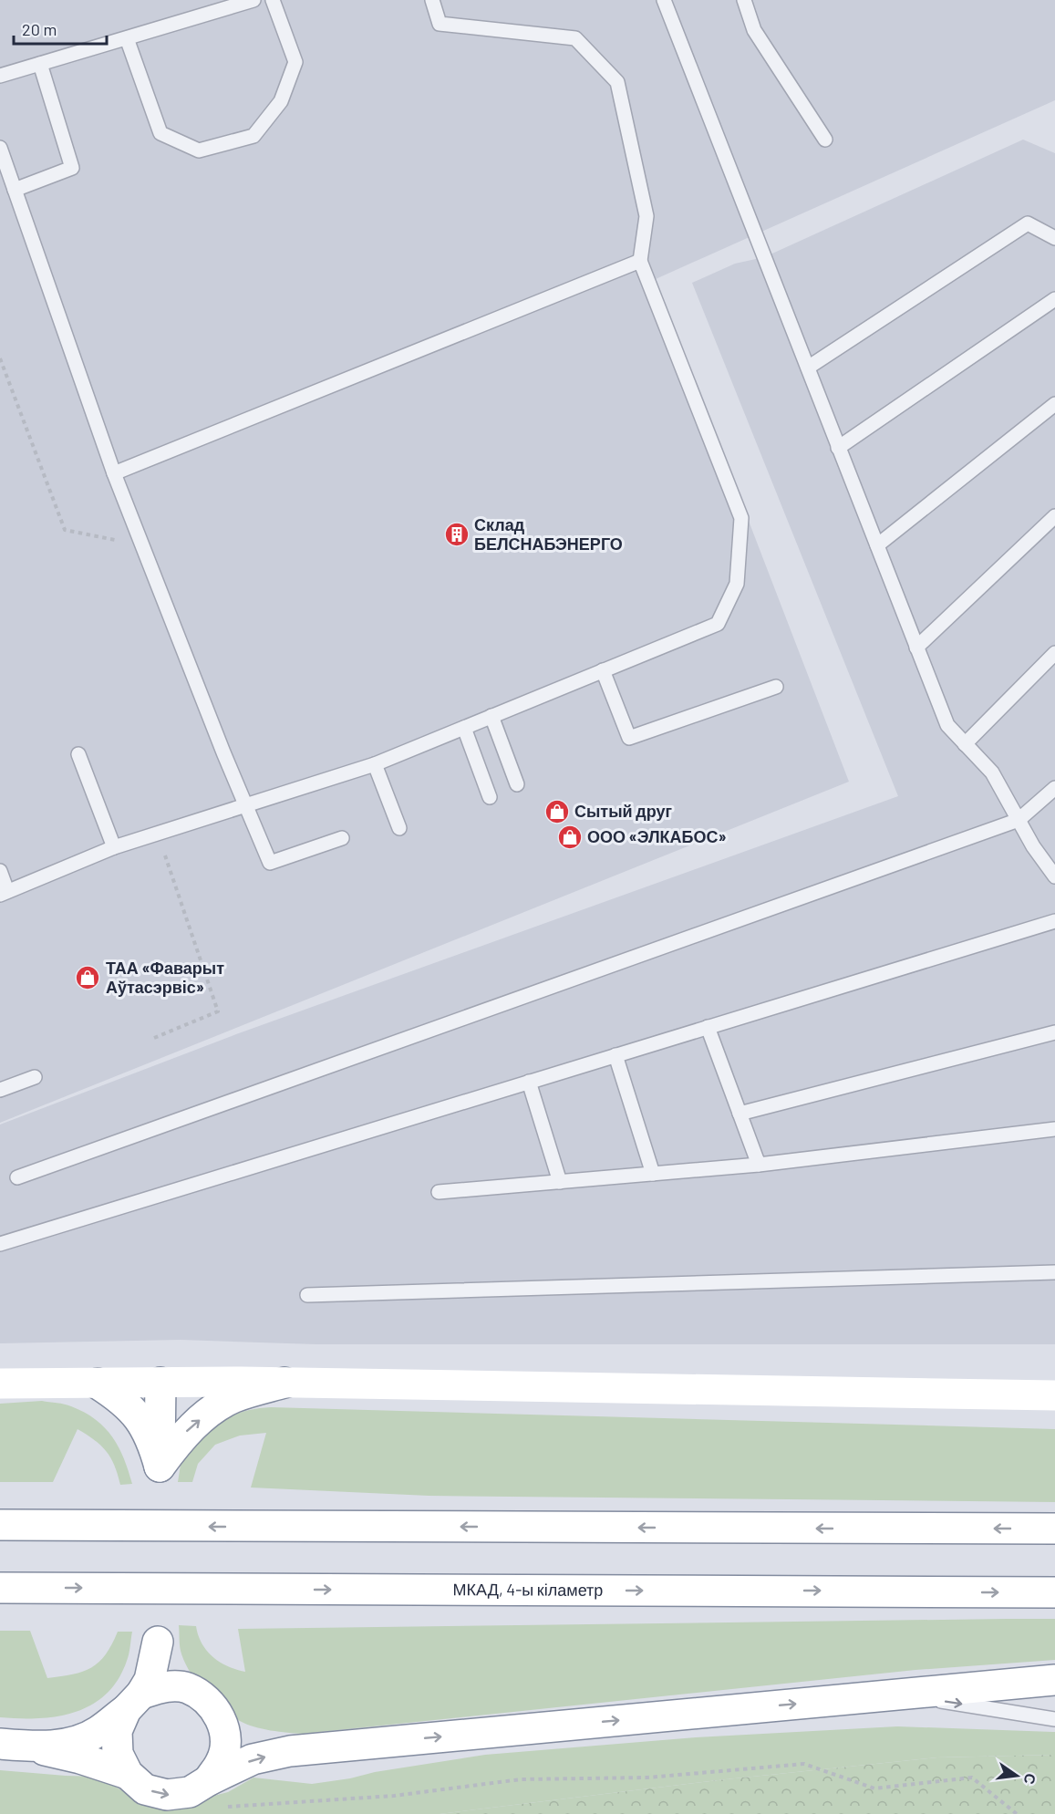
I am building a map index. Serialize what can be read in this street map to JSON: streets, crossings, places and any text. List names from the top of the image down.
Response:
{
  "streets": {
    "main road": ["МКАД, 4-ы кіламетр"]
  },
  "places": {
    "building": ["Склад БЕЛСНАБЭНЕРГО"],
    "shop": ["Сытый друг", "ООО «ЭЛКАБОС»", "ТАА «Фаварыт Аўтасэрвіс»"]
  },
  "scale_bar": "20 m",
  "north": "right"
}
